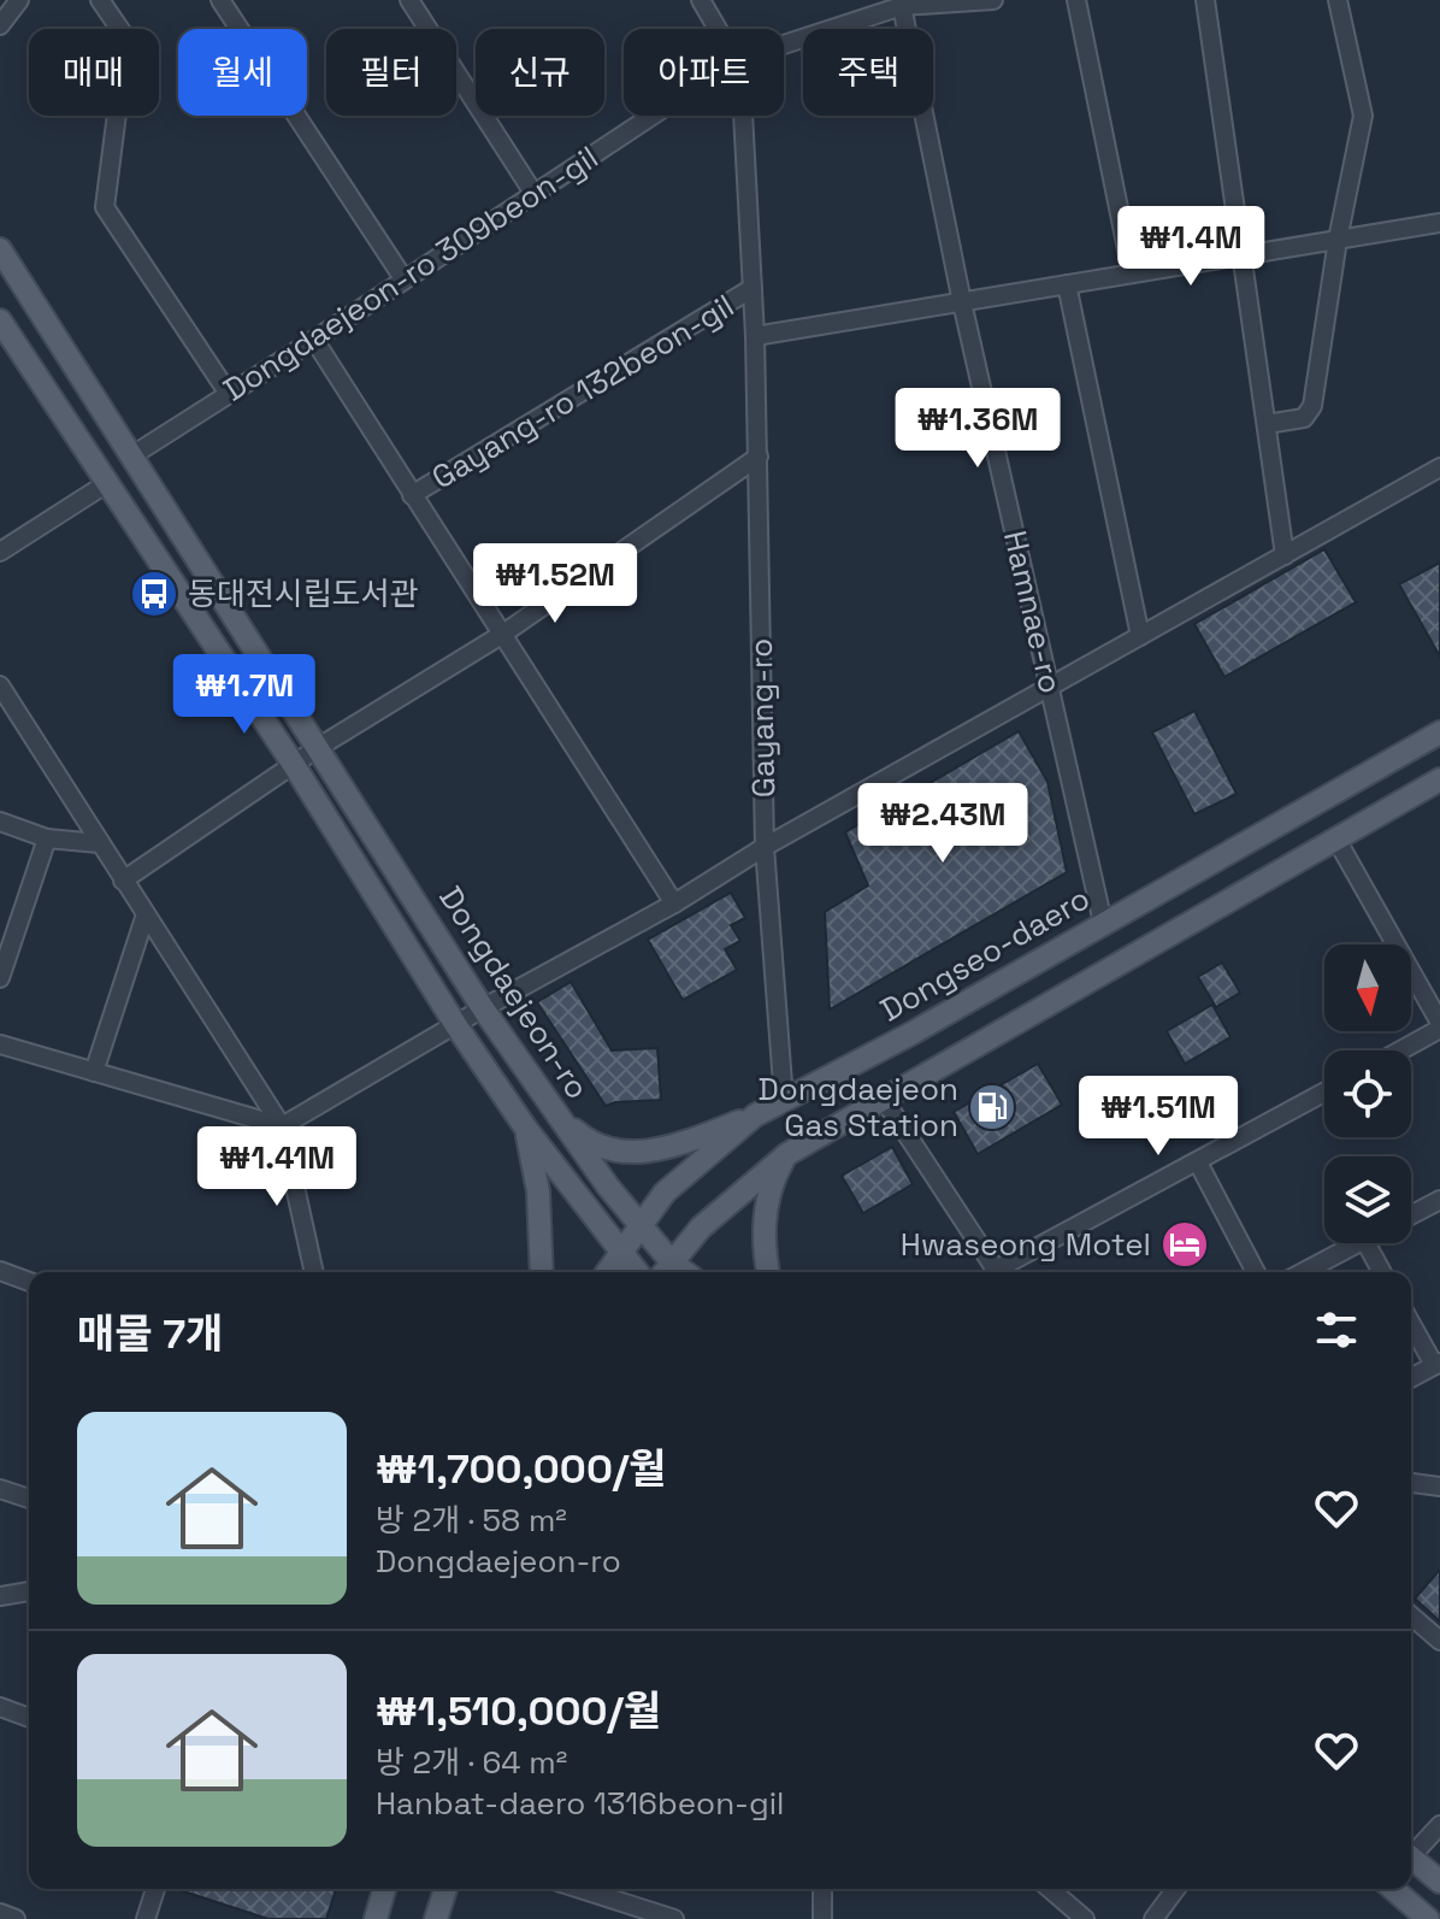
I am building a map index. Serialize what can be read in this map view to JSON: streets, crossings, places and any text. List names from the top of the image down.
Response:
{
  "streets": {
    "main road": ["Dongseo-daero", "Dongdaejeon-ro"],
    "street": [
      "Dongdaejeon-ro 309beon-gil",
      "Gayang-ro 132beon-gil",
      "Hamnae-ro",
      "Gayang-ro"
    ]
  },
  "crossings": [
    ["Dongdaejeon-ro 309beon-gil", "Hamnae-ro"],
    ["Dongdaejeon-ro 309beon-gil", "Dongdaejeon-ro"],
    ["Gayang-ro 132beon-gil", "Gayang-ro"],
    ["Hamnae-ro", "Dongseo-daero"],
    ["Gayang-ro", "Dongseo-daero"],
    ["Dongseo-daero", "Dongdaejeon-ro"]
  ],
  "places": {
    "bus stop": ["동대전시립도서관"],
    "fuel station": ["Dongdaejeon Gas Station"],
    "hotel": ["Hwaseong Motel"]
  },
  "north": "bottom",
  "page": {
    "chip": [
      "매매",
      "월세",
      "필터",
      "신규",
      "아파트",
      "주택"
    ],
    "price": [
      "₩1.4M",
      "₩1.36M",
      "₩1.52M",
      "₩1.7M",
      "₩2.43M",
      "₩1.51M",
      "₩1.41M"
    ],
    "heading": "매물 7개",
    "list": [
      {
        "name": "₩1,700,000/월",
        "note": "방 2개 · 58 m² · Dongdaejeon-ro"
      },
      {
        "name": "₩1,510,000/월",
        "note": "방 2개 · 64 m² · Hanbat-daero 1316beon-gil"
      }
    ]
  }
}
